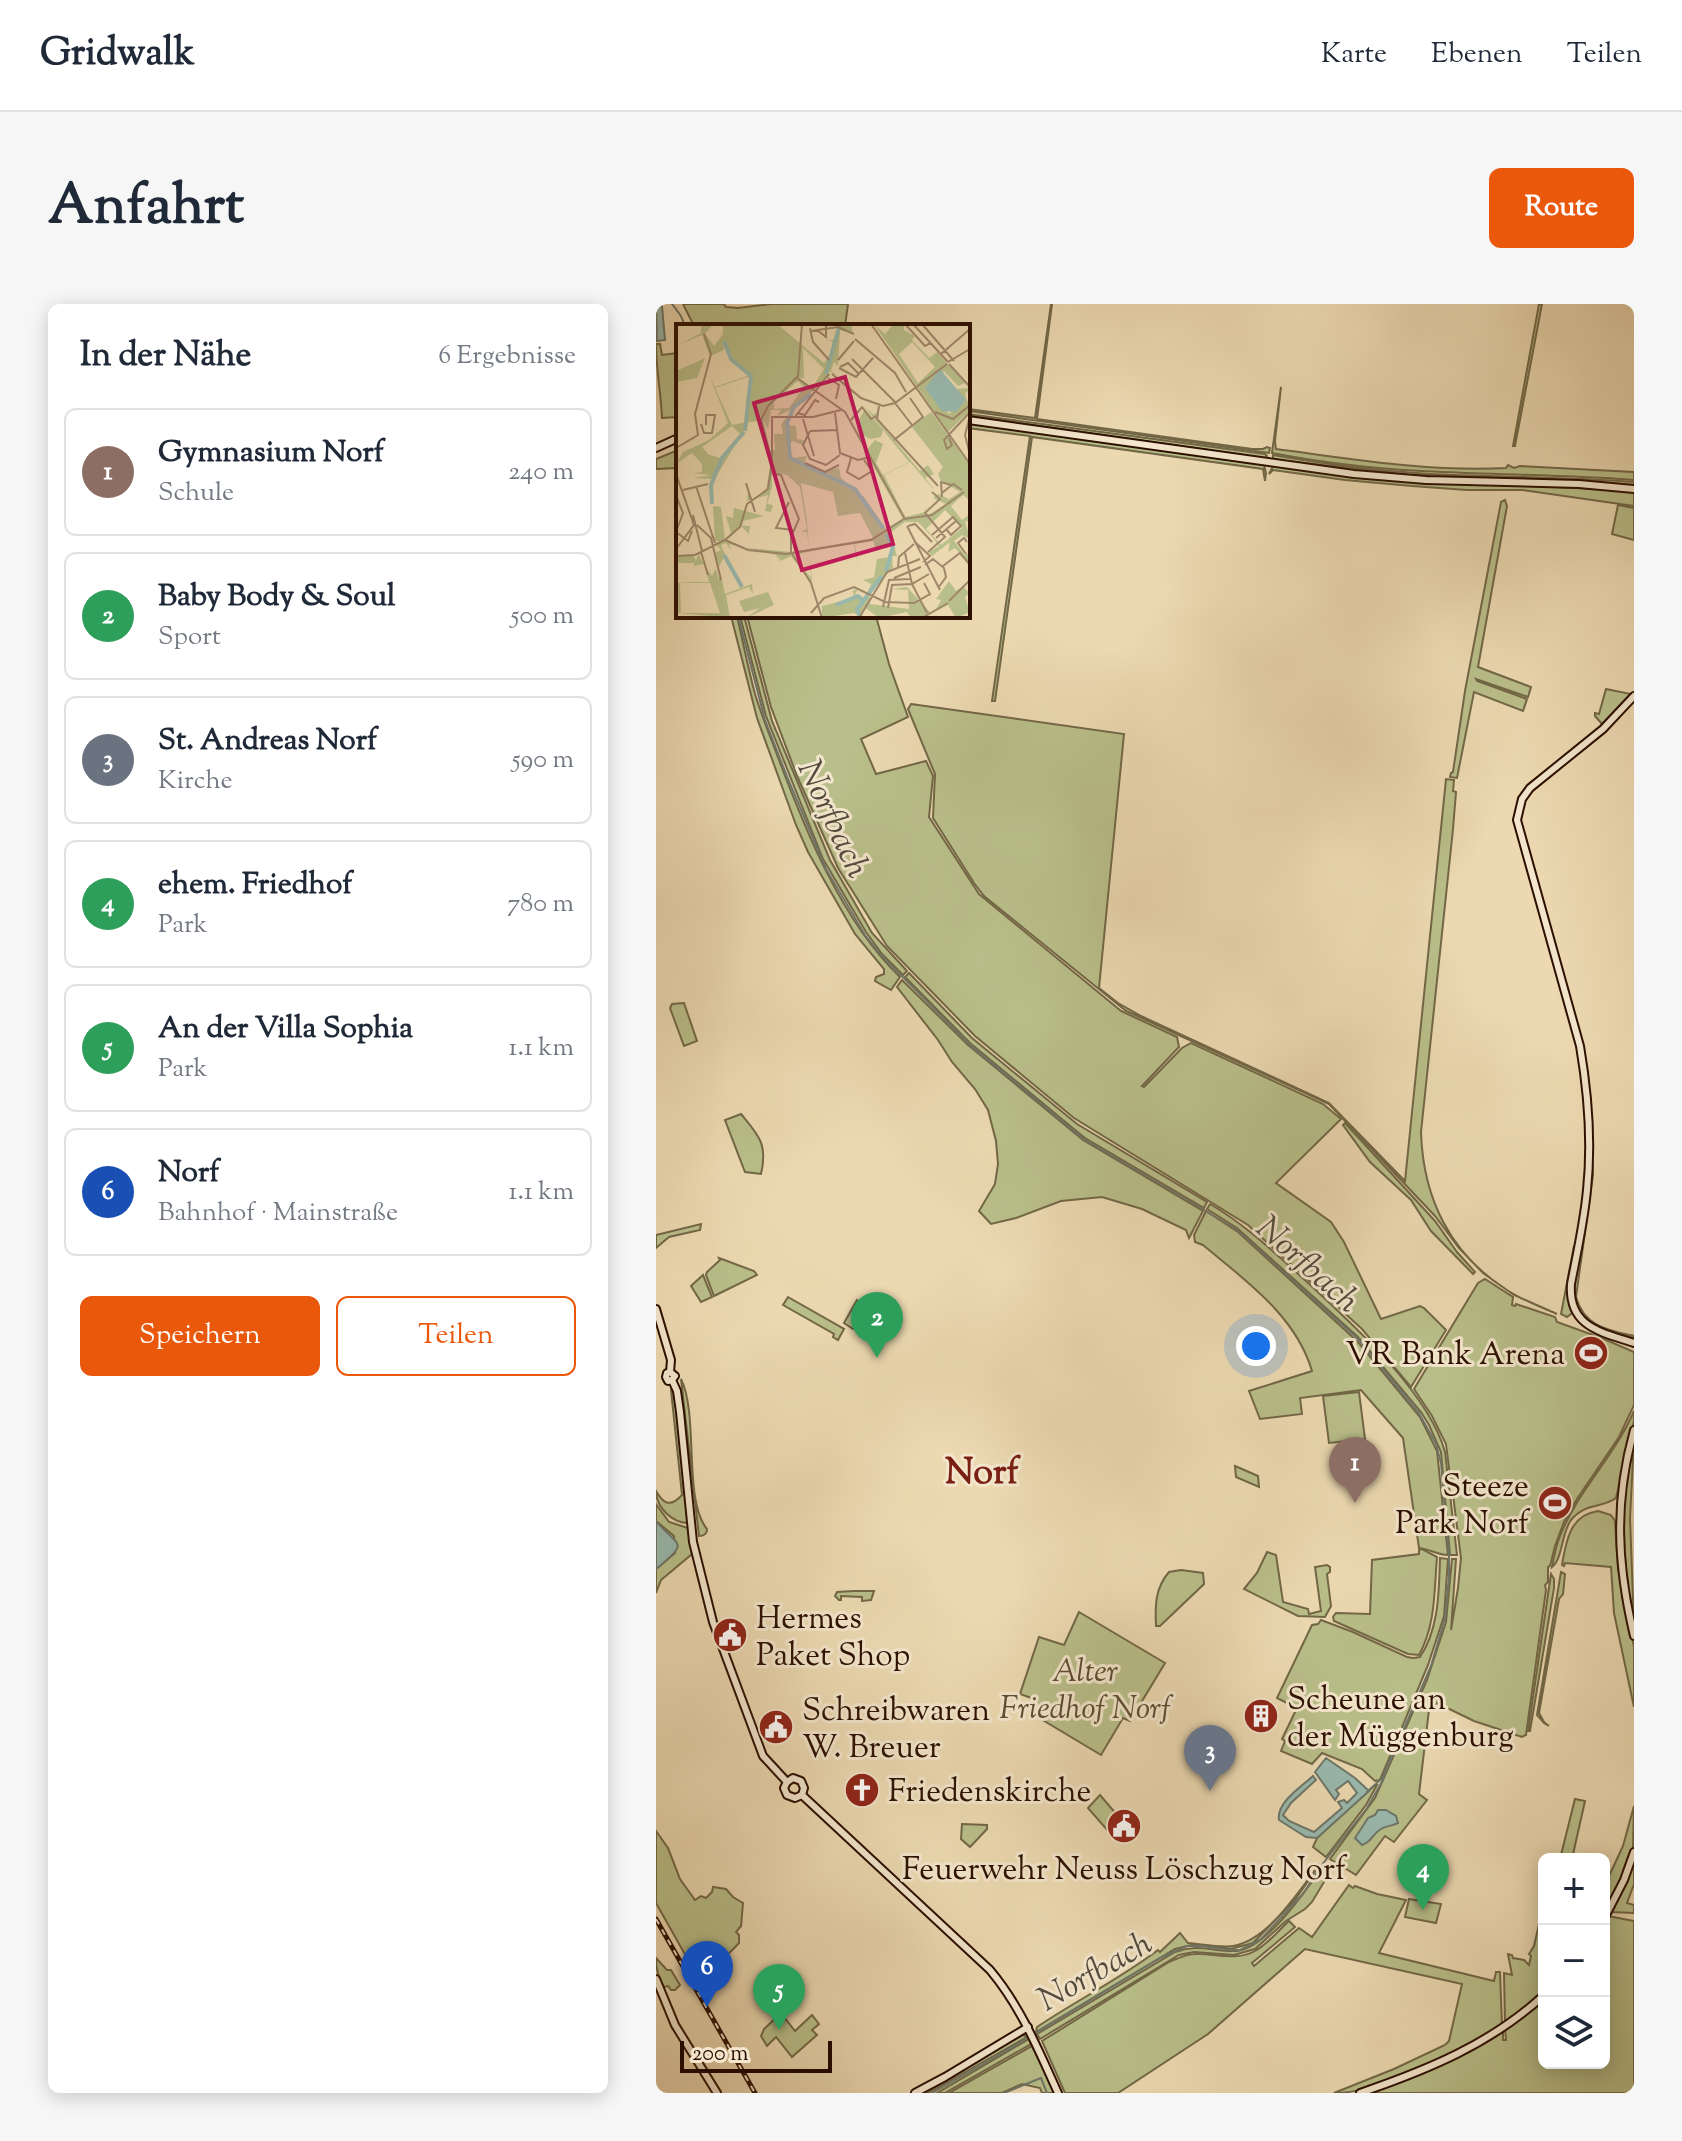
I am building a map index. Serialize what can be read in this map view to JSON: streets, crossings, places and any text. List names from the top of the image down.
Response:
{
  "districts": ["Norf"],
  "water": ["Norfbach"],
  "parks": ["Alter Friedhof Norf"],
  "places": {
    "sports": ["VR Bank Arena", "Steeze Park Norf"],
    "public building": ["Hermes Paket Shop", "Schreibwaren W. Breuer", "Feuerwehr Neuss Löschzug Norf"],
    "building": ["Scheune an der Müggenburg"],
    "church": ["Friedenskirche"]
  },
  "scale_bar": "200 m",
  "page": {
    "header": "Gridwalk",
    "nav": ["Karte", "Ebenen", "Teilen"],
    "title": "Anfahrt",
    "buttons": [
      "Route",
      ["Speichern", "Teilen"]
    ],
    "heading": ["In der Nähe", "6 Ergebnisse"],
    "list": [
      {
        "mark": "1",
        "name": "Gymnasium Norf",
        "note": "Schule",
        "value": "240 m"
      },
      {
        "mark": "2",
        "name": "Baby Body & Soul",
        "note": "Sport",
        "value": "500 m"
      },
      {
        "mark": "3",
        "name": "St. Andreas Norf",
        "note": "Kirche",
        "value": "590 m"
      },
      {
        "mark": "4",
        "name": "ehem. Friedhof",
        "note": "Park",
        "value": "780 m"
      },
      {
        "mark": "5",
        "name": "An der Villa Sophia",
        "note": "Park",
        "value": "1.1 km"
      },
      {
        "mark": "6",
        "name": "Norf",
        "note": "Bahnhof · Mainstraße",
        "value": "1.1 km"
      }
    ],
    "pins": [
      "2",
      "1",
      "3",
      "4",
      "6",
      "5"
    ],
    "map_buttons": ["+", "−"],
    "scale": "200 m"
  }
}
